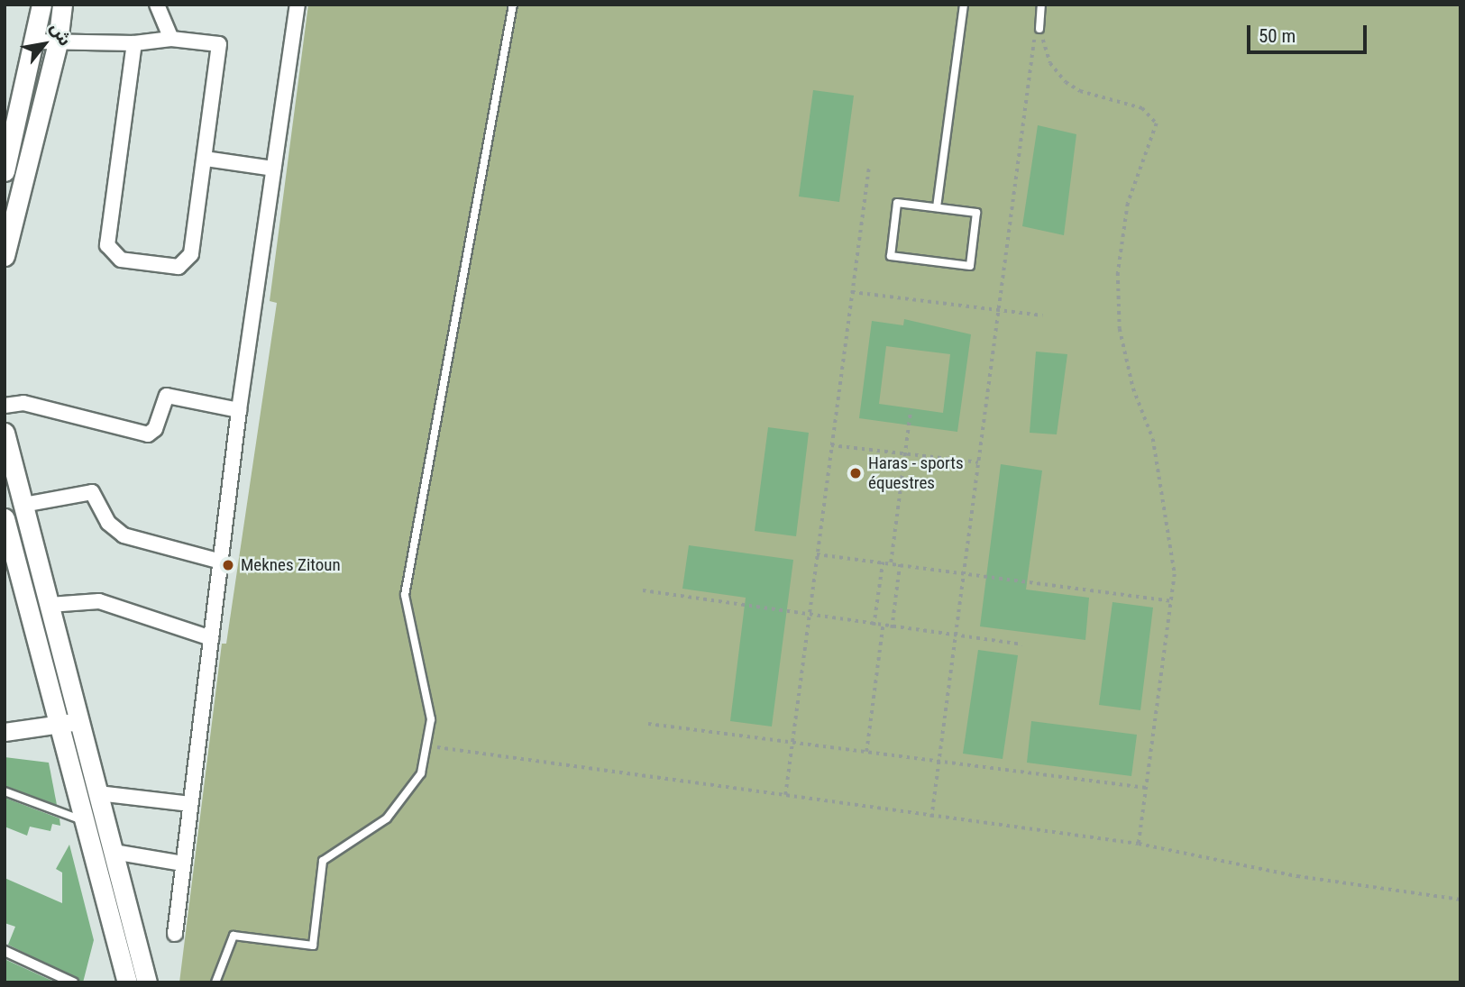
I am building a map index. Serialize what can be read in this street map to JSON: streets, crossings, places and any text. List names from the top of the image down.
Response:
{
  "places": ["Haras - sports équestres", "Meknes Zitoun"],
  "scale_bar": "50 m",
  "north": "top right"
}
